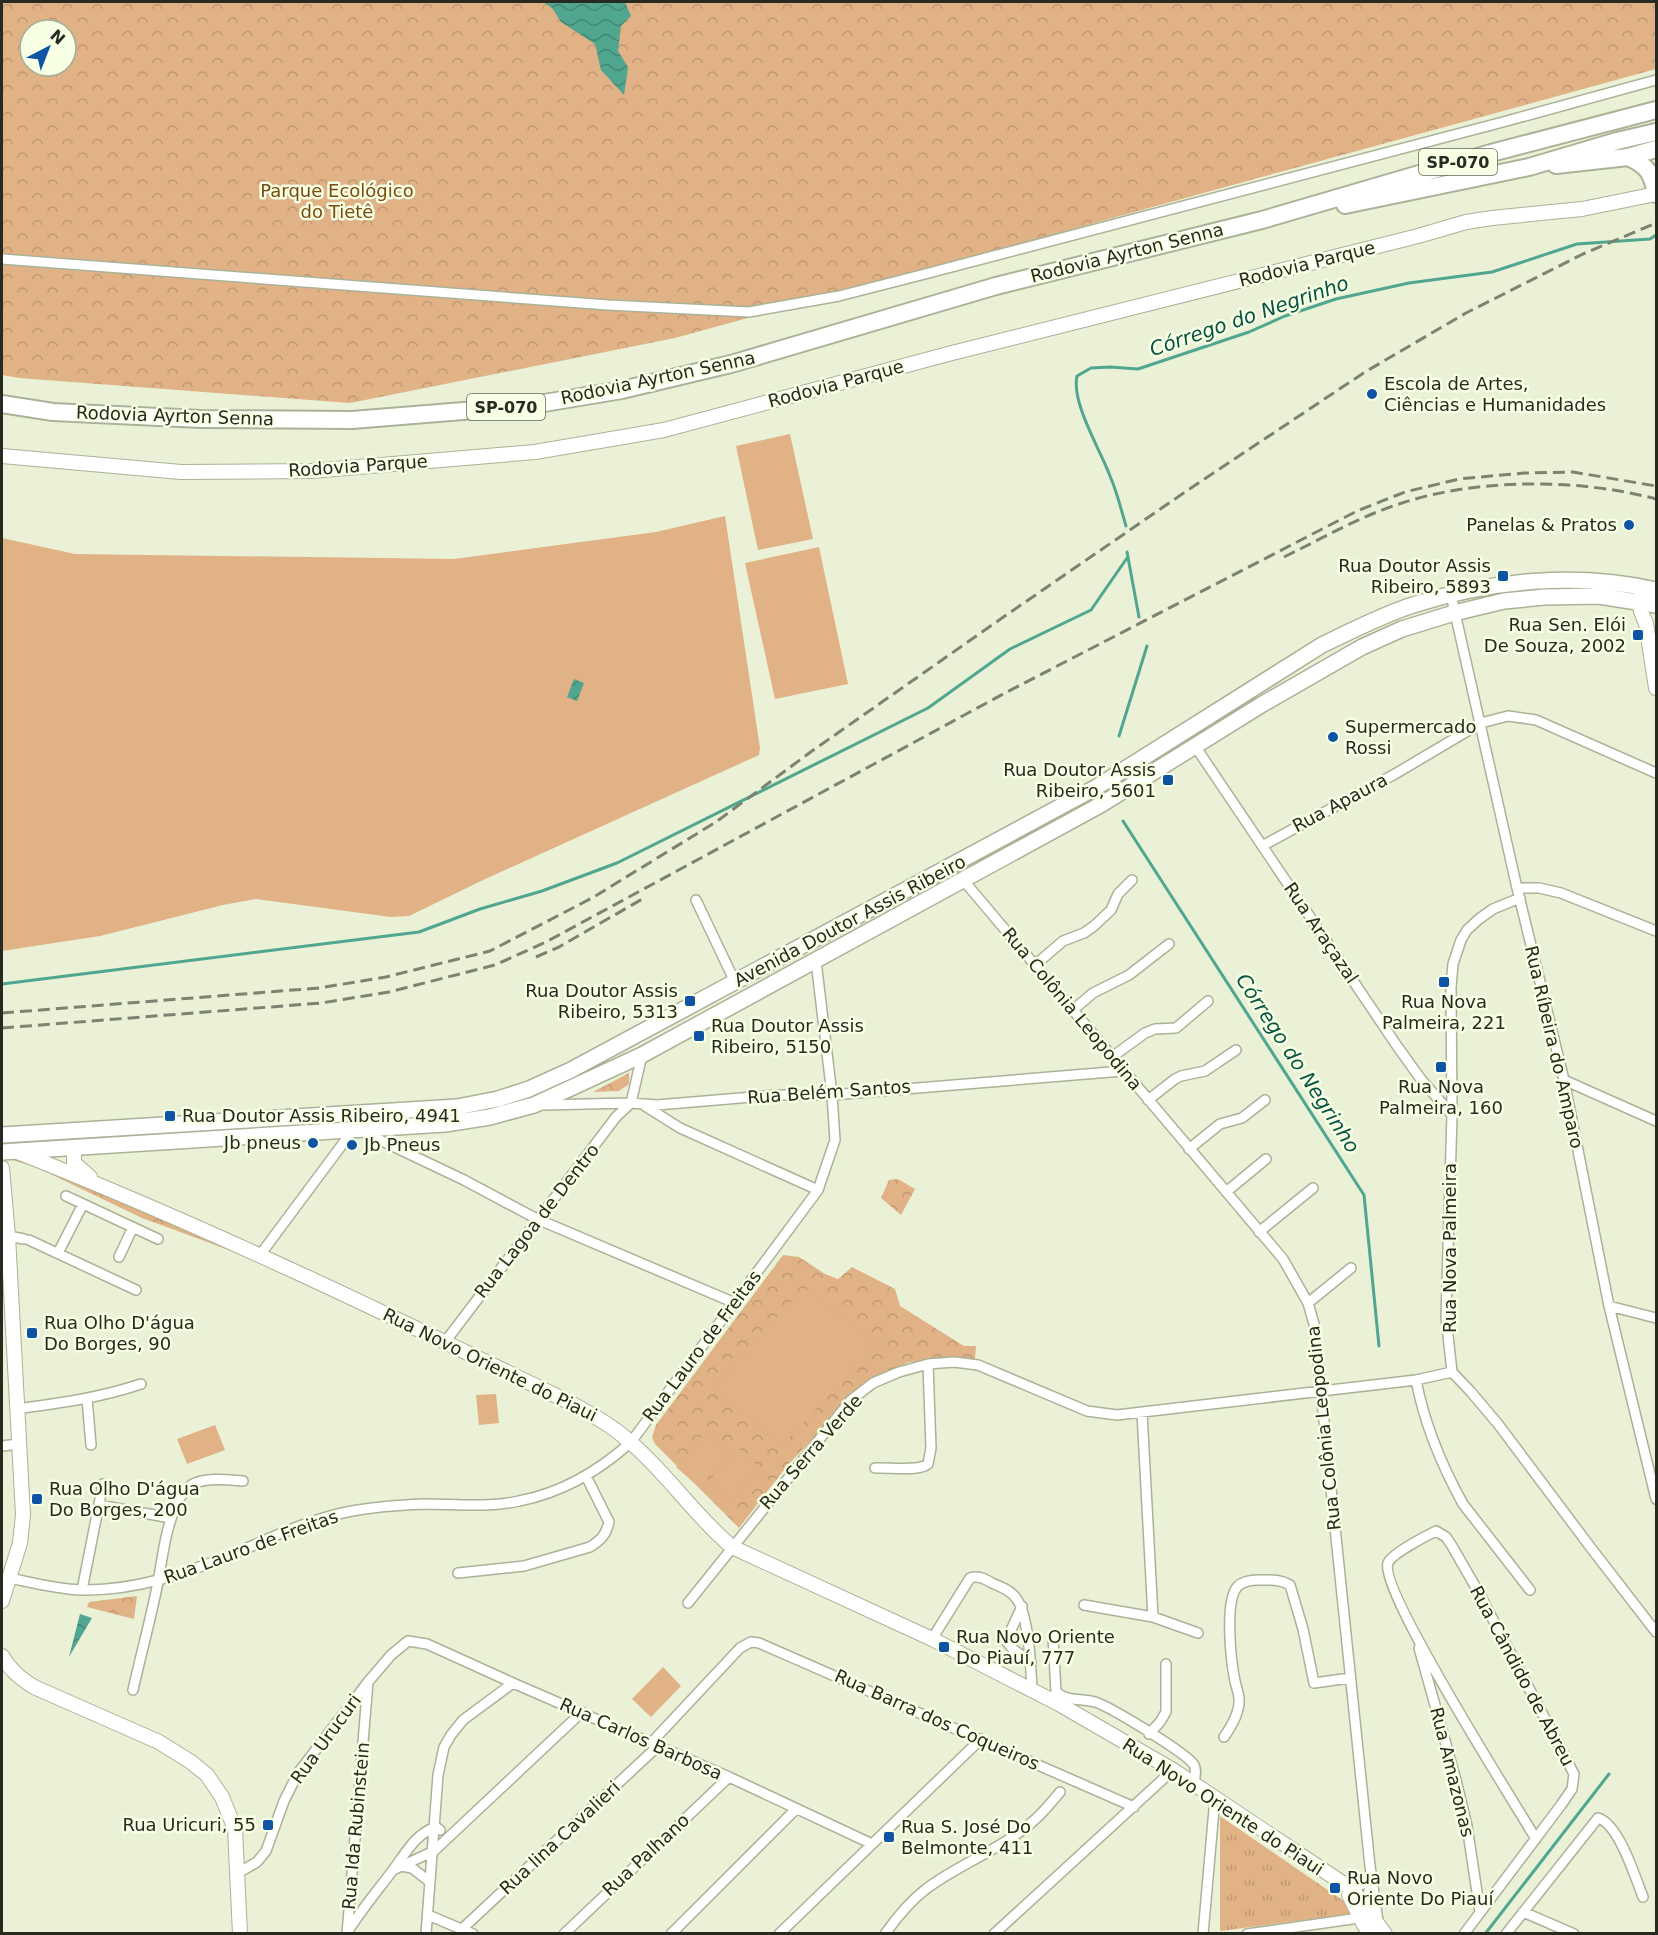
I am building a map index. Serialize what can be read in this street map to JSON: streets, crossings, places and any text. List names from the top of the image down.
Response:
{
  "streets": {
    "highway": ["SP-070", "Rodovia Ayrton Senna"],
    "main road": ["Avenida Doutor Assis Ribeiro"],
    "street": [
      "Rodovia Parque",
      "Rua Apaura",
      "Rua Araçazal",
      "Rua Colônia Leopodina",
      "Rua Ríbeira do Amparo",
      "Rua Belém Santos",
      "Rua Lagoa de Dentro",
      "Rua Nova Palmeira",
      "Rua Lauro de Freitas",
      "Rua Novo Oriente do Piaui",
      "Rua Serra Verde",
      "Rua Cândido de Abreu",
      "Rua Barra dos Coqueiros",
      "Rua Urucuri",
      "Rua Carlos Barbosa",
      "Rua Amazonas",
      "Rua Ida Rubinstein",
      "Rua lina Cavalieri",
      "Rua Palhano"
    ]
  },
  "crossings": [
    ["Rua Apaura", "Rua Araçazal"],
    ["Rua Apaura", "Rua Ríbeira do Amparo"],
    ["Avenida Doutor Assis Ribeiro", "Rua Araçazal"],
    ["Avenida Doutor Assis Ribeiro", "Rua Colônia Leopodina"],
    ["Avenida Doutor Assis Ribeiro", "Rua Ríbeira do Amparo"],
    ["Avenida Doutor Assis Ribeiro", "Rua Belém Santos"],
    ["Avenida Doutor Assis Ribeiro", "Rua Lauro de Freitas"],
    ["Avenida Doutor Assis Ribeiro", "Rua Novo Oriente do Piaui"],
    ["Rua Araçazal", "Rua Nova Palmeira"],
    ["Rua Colônia Leopodina", "Rua Belém Santos"],
    ["Rua Colônia Leopodina", "Rua Novo Oriente do Piaui"],
    ["Rua Colônia Leopodina", "Rua Serra Verde"],
    ["Rua Ríbeira do Amparo", "Rua Nova Palmeira"],
    ["Rua Belém Santos", "Rua Lagoa de Dentro"],
    ["Rua Belém Santos", "Rua Lauro de Freitas"],
    ["Rua Lagoa de Dentro", "Rua Novo Oriente do Piaui"],
    ["Rua Nova Palmeira", "Rua Serra Verde"],
    ["Rua Lauro de Freitas", "Rua Novo Oriente do Piaui"],
    ["Rua Novo Oriente do Piaui", "Rua Serra Verde"],
    ["Rua Cândido de Abreu", "Rua Amazonas"],
    ["Rua Barra dos Coqueiros", "Rua lina Cavalieri"],
    ["Rua Urucuri", "Rua Carlos Barbosa"],
    ["Rua Urucuri", "Rua Ida Rubinstein"],
    ["Rua Carlos Barbosa", "Rua lina Cavalieri"],
    ["Rua Carlos Barbosa", "Rua Palhano"]
  ],
  "water": ["Córrego do Negrinho"],
  "parks": ["Parque Ecológico do Tietê"],
  "places": {
    "other": [
      "Escola de Artes, Ciências e Humanidades",
      "Panelas & Pratos",
      "Supermercado Rossi",
      "Jb pneus",
      "Jb Pneus"
    ],
    "transit": [
      "Rua Doutor Assis Ribeiro, 5893",
      "Rua Sen. Elói De Souza, 2002",
      "Rua Doutor Assis Ribeiro, 5601",
      "Rua Nova Palmeira, 221",
      "Rua Doutor Assis Ribeiro, 5313",
      "Rua Doutor Assis Ribeiro, 5150",
      "Rua Nova Palmeira, 160",
      "Rua Doutor Assis Ribeiro, 4941",
      "Rua Olho D'água Do Borges, 90",
      "Rua Olho D'água Do Borges, 200",
      "Rua Novo Oriente Do Piauí, 777",
      "Rua Uricuri, 55",
      "Rua S. José Do Belmonte, 411",
      "Rua Novo Oriente Do Piauí"
    ]
  },
  "north": "top right"
}
